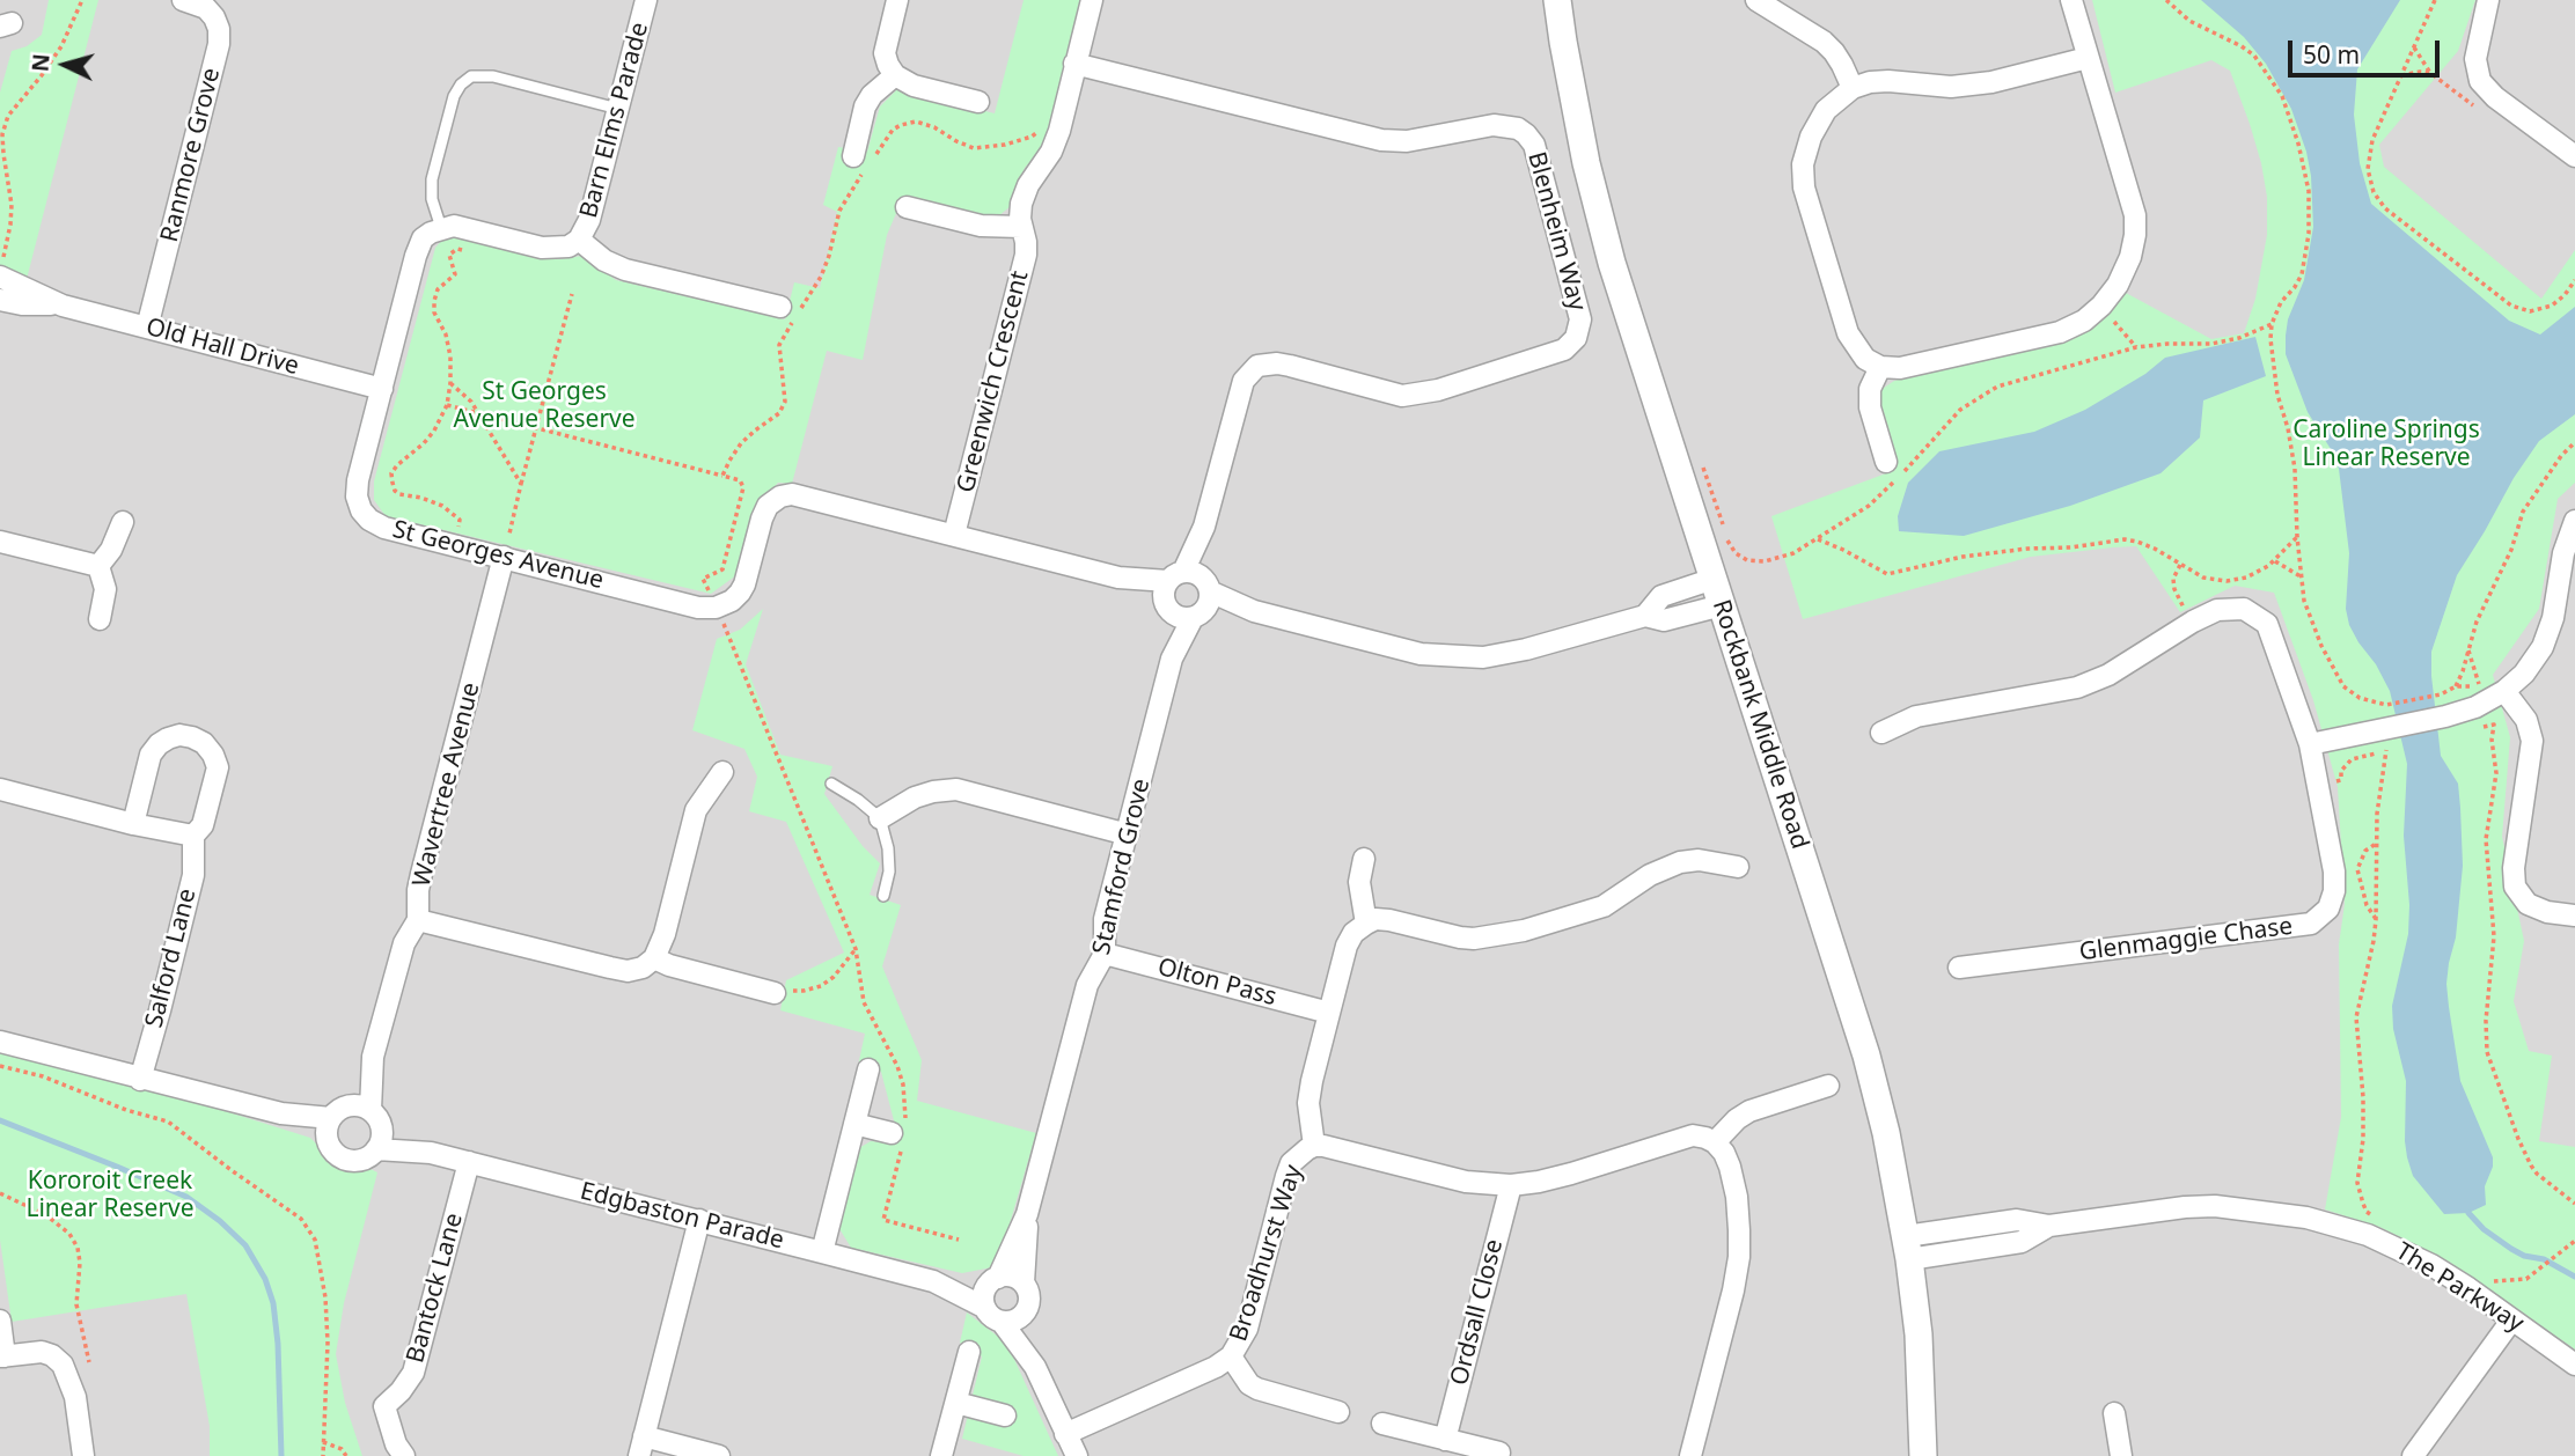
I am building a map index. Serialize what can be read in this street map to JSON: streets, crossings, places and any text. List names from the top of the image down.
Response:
{
  "streets": {
    "street": [
      "Barn Elms Parade",
      "Ranmore Grove",
      "Blenheim Way",
      "Old Hall Drive",
      "Greenwich Crescent",
      "St Georges Avenue",
      "Rockbank Middle Road",
      "Wavertree Avenue",
      "Stamford Grove",
      "Glenmaggie Chase",
      "Salford Lane",
      "Olton Pass",
      "Edgbaston Parade",
      "Broadhurst Way",
      "Bantock Lane",
      "The Parkway",
      "Ordsall Close"
    ]
  },
  "crossings": [
    ["Ranmore Grove", "Old Hall Drive"],
    ["Blenheim Way", "Greenwich Crescent"],
    ["Blenheim Way", "Stamford Grove"],
    ["Old Hall Drive", "St Georges Avenue"],
    ["St Georges Avenue", "Wavertree Avenue"],
    ["Rockbank Middle Road", "The Parkway"],
    ["Wavertree Avenue", "Edgbaston Parade"],
    ["Stamford Grove", "Olton Pass"],
    ["Stamford Grove", "Edgbaston Parade"],
    ["Edgbaston Parade", "Bantock Lane"],
    ["Broadhurst Way", "Ordsall Close"]
  ],
  "parks": ["St Georges Avenue Reserve", "Caroline Springs Linear Reserve", "Kororoit Creek Linear Reserve"],
  "scale_bar": "50 m",
  "north": "left"
}
